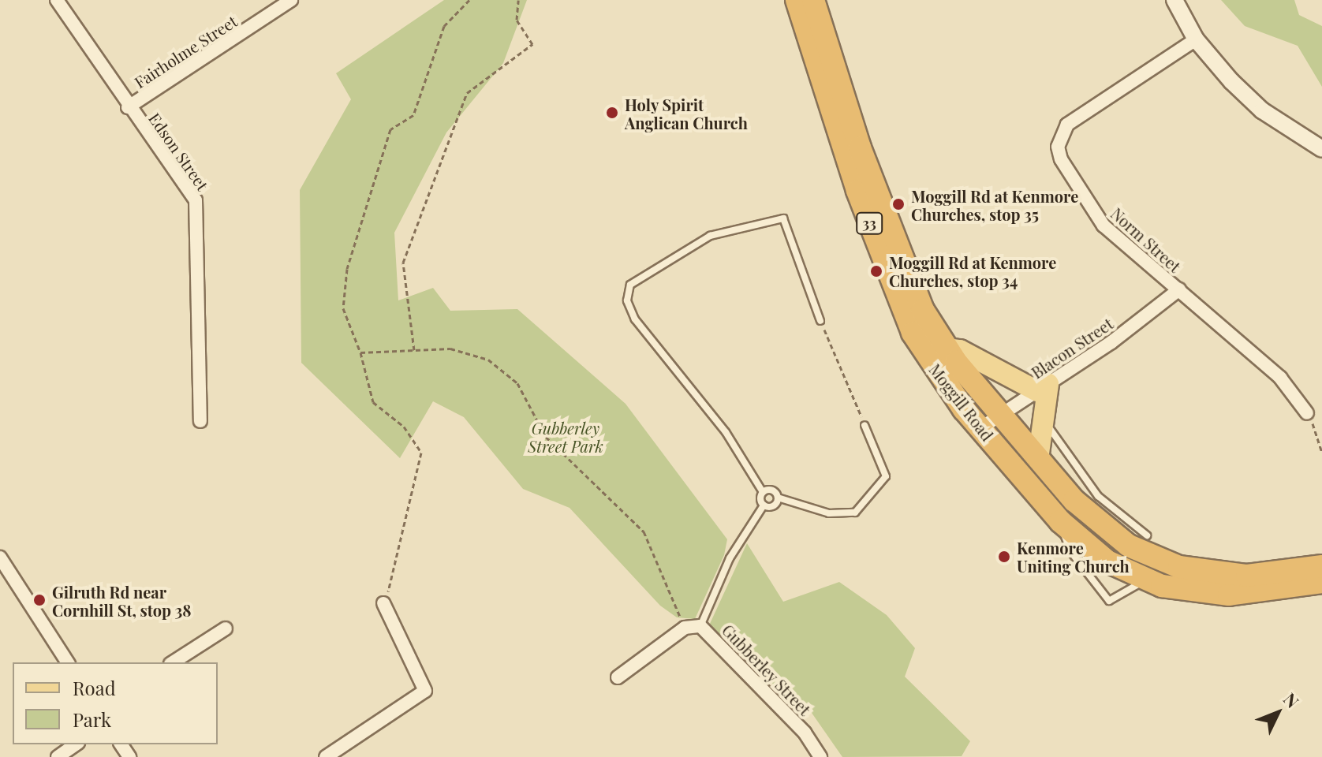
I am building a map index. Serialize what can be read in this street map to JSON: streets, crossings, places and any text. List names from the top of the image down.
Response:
{
  "streets": {
    "highway": ["33", "Moggill Road"],
    "street": [
      "Fairholme Street",
      "Edson Street",
      "Norm Street",
      "Blacon Street",
      "Gubberley Street"
    ]
  },
  "crossings": [
    ["Fairholme Street", "Edson Street"],
    ["Norm Street", "Blacon Street"],
    ["Blacon Street", "Moggill Road"]
  ],
  "parks": ["Gubberley Street Park"],
  "places": [
    "Holy Spirit Anglican Church",
    "Moggill Rd at Kenmore Churches, stop 35",
    "Moggill Rd at Kenmore Churches, stop 34",
    "Kenmore Uniting Church",
    "Gilruth Rd near Cornhill St, stop 38"
  ],
  "legend": ["Road", "Park"],
  "north": "top right"
}
